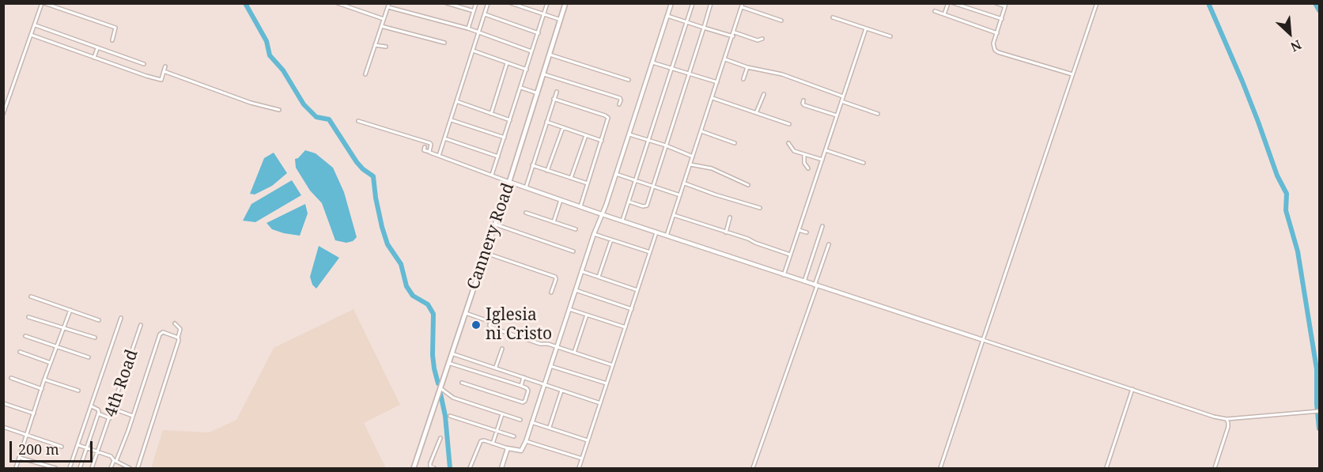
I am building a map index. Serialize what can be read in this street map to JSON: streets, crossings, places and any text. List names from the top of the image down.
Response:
{
  "streets": {
    "main road": ["Cannery Road"],
    "street": ["4th Road"]
  },
  "places": ["Iglesia ni Cristo"],
  "scale_bar": "200 m",
  "north": "bottom right"
}
